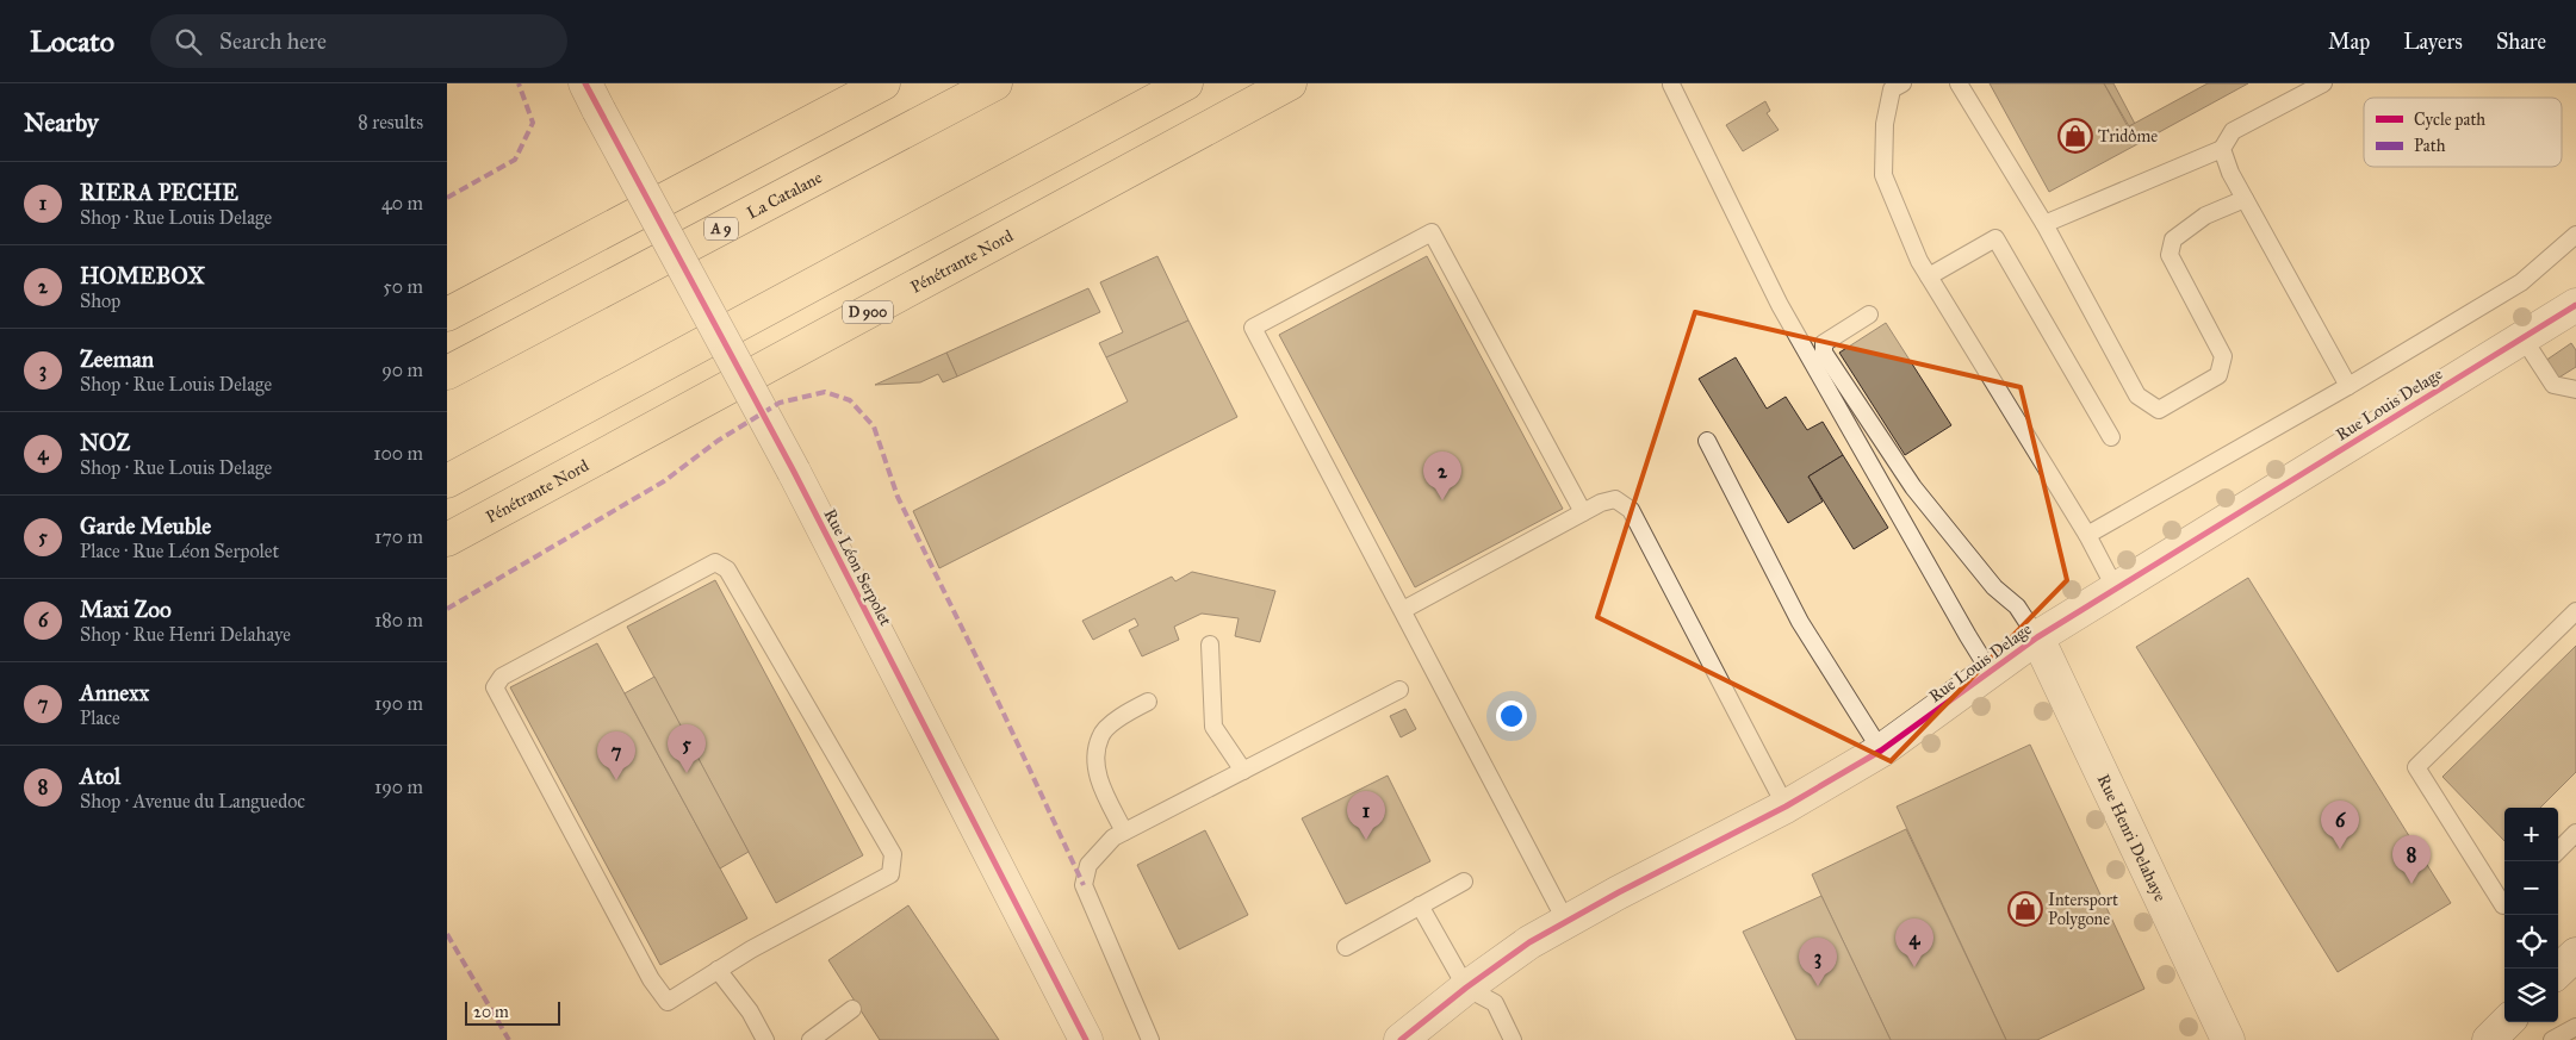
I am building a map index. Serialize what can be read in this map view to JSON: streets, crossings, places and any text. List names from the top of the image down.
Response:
{
  "streets": {
    "highway": [
      "La Catalane",
      "A 9",
      "Pénétrante Nord",
      "D 900"
    ],
    "street": ["Rue Louis Delage", "Rue Léon Serpolet", "Rue Henri Delahaye"]
  },
  "crossings": [
    ["Rue Louis Delage", "Rue Henri Delahaye"]
  ],
  "places": {
    "shop": ["Tridôme", "Intersport Polygone"]
  },
  "legend": ["Cycle path", "Path"],
  "scale_bar": "20 m",
  "page": {
    "header": "Locato",
    "search": "Search here",
    "nav": ["Map", "Layers", "Share"],
    "heading": ["Nearby", "8 results"],
    "list": [
      {
        "mark": "1",
        "name": "RIERA PECHE",
        "note": "Shop · Rue Louis Delage",
        "value": "40 m"
      },
      {
        "mark": "2",
        "name": "HOMEBOX",
        "note": "Shop",
        "value": "50 m"
      },
      {
        "mark": "3",
        "name": "Zeeman",
        "note": "Shop · Rue Louis Delage",
        "value": "90 m"
      },
      {
        "mark": "4",
        "name": "NOZ",
        "note": "Shop · Rue Louis Delage",
        "value": "100 m"
      },
      {
        "mark": "5",
        "name": "Garde Meuble",
        "note": "Place · Rue Léon Serpolet",
        "value": "170 m"
      },
      {
        "mark": "6",
        "name": "Maxi Zoo",
        "note": "Shop · Rue Henri Delahaye",
        "value": "180 m"
      },
      {
        "mark": "7",
        "name": "Annexx",
        "note": "Place",
        "value": "190 m"
      },
      {
        "mark": "8",
        "name": "Atol",
        "note": "Shop · Avenue du Languedoc",
        "value": "190 m"
      }
    ],
    "pins": [
      "2",
      "5",
      "7",
      "1",
      "6",
      "8",
      "4",
      "3"
    ],
    "map_buttons": ["+", "−"],
    "scale": "20 m"
  }
}
